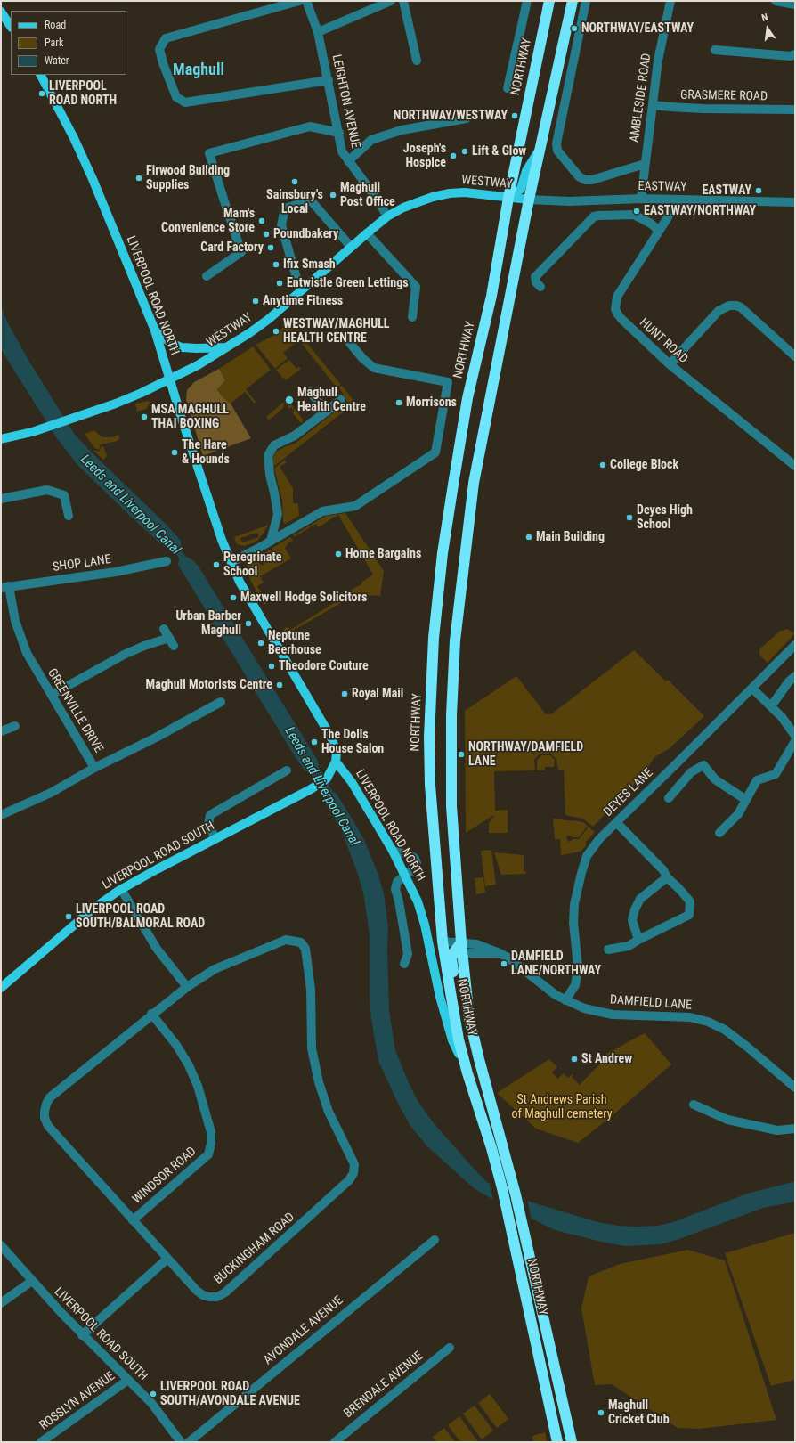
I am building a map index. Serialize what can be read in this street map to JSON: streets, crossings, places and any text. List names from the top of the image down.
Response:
{
  "streets": {
    "highway": ["NORTHWAY"],
    "main road": ["WESTWAY", "LIVERPOOL ROAD NORTH", "LIVERPOOL ROAD SOUTH"],
    "street": [
      "GRASMERE ROAD",
      "AMBLESIDE ROAD",
      "LEIGHTON AVENUE",
      "EASTWAY",
      "HUNT ROAD",
      "SHOP LANE",
      "GREENVILLE DRIVE",
      "DEYES LANE",
      "DAMFIELD LANE",
      "WINDSOR ROAD",
      "BUCKINGHAM ROAD",
      "AVONDALE AVENUE",
      "BRENDALE AVENUE",
      "ROSSLYN AVENUE"
    ]
  },
  "crossings": [
    ["NORTHWAY", "WESTWAY"],
    ["NORTHWAY", "EASTWAY"],
    ["NORTHWAY", "LIVERPOOL ROAD NORTH"],
    ["NORTHWAY", "DAMFIELD LANE"],
    ["GRASMERE ROAD", "AMBLESIDE ROAD"],
    ["AMBLESIDE ROAD", "EASTWAY"],
    ["LEIGHTON AVENUE", "WESTWAY"],
    ["WESTWAY", "EASTWAY"],
    ["WESTWAY", "LIVERPOOL ROAD NORTH"],
    ["EASTWAY", "HUNT ROAD"],
    ["LIVERPOOL ROAD NORTH", "LIVERPOOL ROAD SOUTH"],
    ["SHOP LANE", "GREENVILLE DRIVE"],
    ["DEYES LANE", "DAMFIELD LANE"],
    ["LIVERPOOL ROAD SOUTH", "ROSSLYN AVENUE"],
    ["WINDSOR ROAD", "BUCKINGHAM ROAD"]
  ],
  "districts": ["Maghull"],
  "water": ["Leeds and Liverpool Canal"],
  "parks": ["St Andrews Parish of Maghull cemetery"],
  "places": [
    "NORTHWAY/EASTWAY",
    "LIVERPOOL ROAD NORTH",
    "NORTHWAY/WESTWAY",
    "Lift & Glow",
    "Joseph's Hospice",
    "Firwood Building Supplies",
    "Sainsbury's Local",
    "EASTWAY",
    "Maghull Post Office",
    "EASTWAY/NORTHWAY",
    "Mam's Convenience Store",
    "Poundbakery",
    "Card Factory",
    "Ifix Smash",
    "Entwistle Green Lettings",
    "Anytime Fitness",
    "WESTWAY/MAGHULL HEALTH CENTRE",
    "Maghull Health Centre",
    "Morrisons",
    "MSA MAGHULL THAI BOXING",
    "The Hare & Hounds",
    "College Block",
    "Deyes High School",
    "Main Building",
    "Home Bargains",
    "Peregrinate School",
    "Maxwell Hodge Solicitors",
    "Urban Barber Maghull",
    "Neptune Beerhouse",
    "Theodore Couture",
    "Maghull Motorists Centre",
    "Royal Mail",
    "The Dolls House Salon",
    "NORTHWAY/DAMFIELD LANE",
    "LIVERPOOL ROAD SOUTH/BALMORAL ROAD",
    "DAMFIELD LANE/NORTHWAY",
    "St Andrew",
    "LIVERPOOL ROAD SOUTH/AVONDALE AVENUE",
    "Maghull Cricket Club"
  ],
  "legend": ["Road", "Park", "Water"],
  "north": "top"
}
